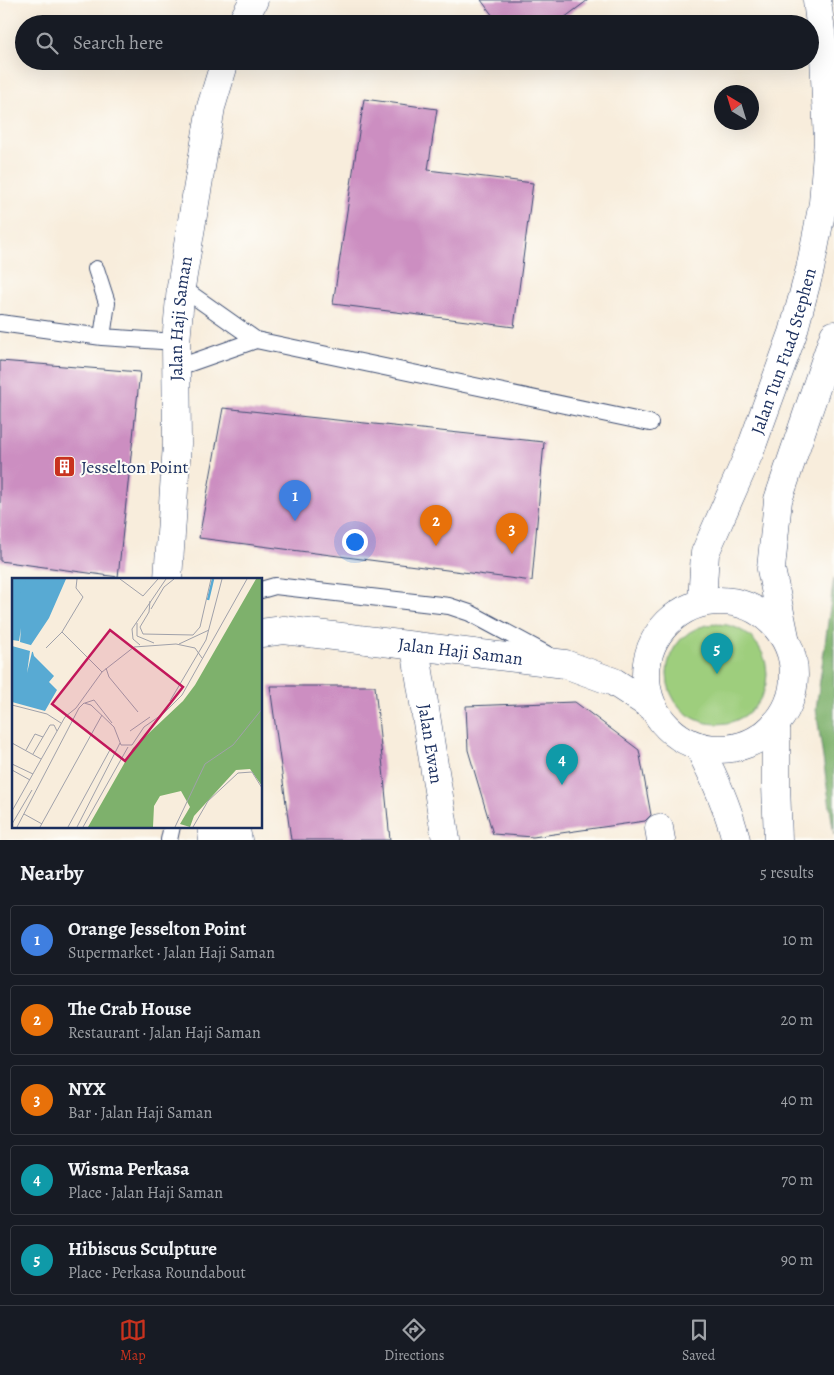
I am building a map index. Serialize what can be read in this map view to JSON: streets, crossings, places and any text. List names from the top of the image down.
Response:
{
  "streets": {
    "main road": ["Jalan Haji Saman", "Jalan Tun Fuad Stephen", "Jalan Ewan"]
  },
  "crossings": [
    ["Jalan Haji Saman", "Jalan Tun Fuad Stephen"],
    ["Jalan Haji Saman", "Jalan Ewan"]
  ],
  "places": {
    "building": ["Jesselton Point"]
  },
  "north": "top left",
  "page": {
    "search": "Search here",
    "pins": [
      "1",
      "2",
      "3",
      "5",
      "4"
    ],
    "heading": ["Nearby", "5 results"],
    "list": [
      {
        "mark": "1",
        "name": "Orange Jesselton Point",
        "note": "Supermarket · Jalan Haji Saman",
        "value": "10 m"
      },
      {
        "mark": "2",
        "name": "The Crab House",
        "note": "Restaurant · Jalan Haji Saman",
        "value": "20 m"
      },
      {
        "mark": "3",
        "name": "NYX",
        "note": "Bar · Jalan Haji Saman",
        "value": "40 m"
      },
      {
        "mark": "4",
        "name": "Wisma Perkasa",
        "note": "Place · Jalan Haji Saman",
        "value": "70 m"
      },
      {
        "mark": "5",
        "name": "Hibiscus Sculpture",
        "note": "Place · Perkasa Roundabout",
        "value": "90 m"
      }
    ],
    "nav": ["Map", "Directions", "Saved"]
  }
}
